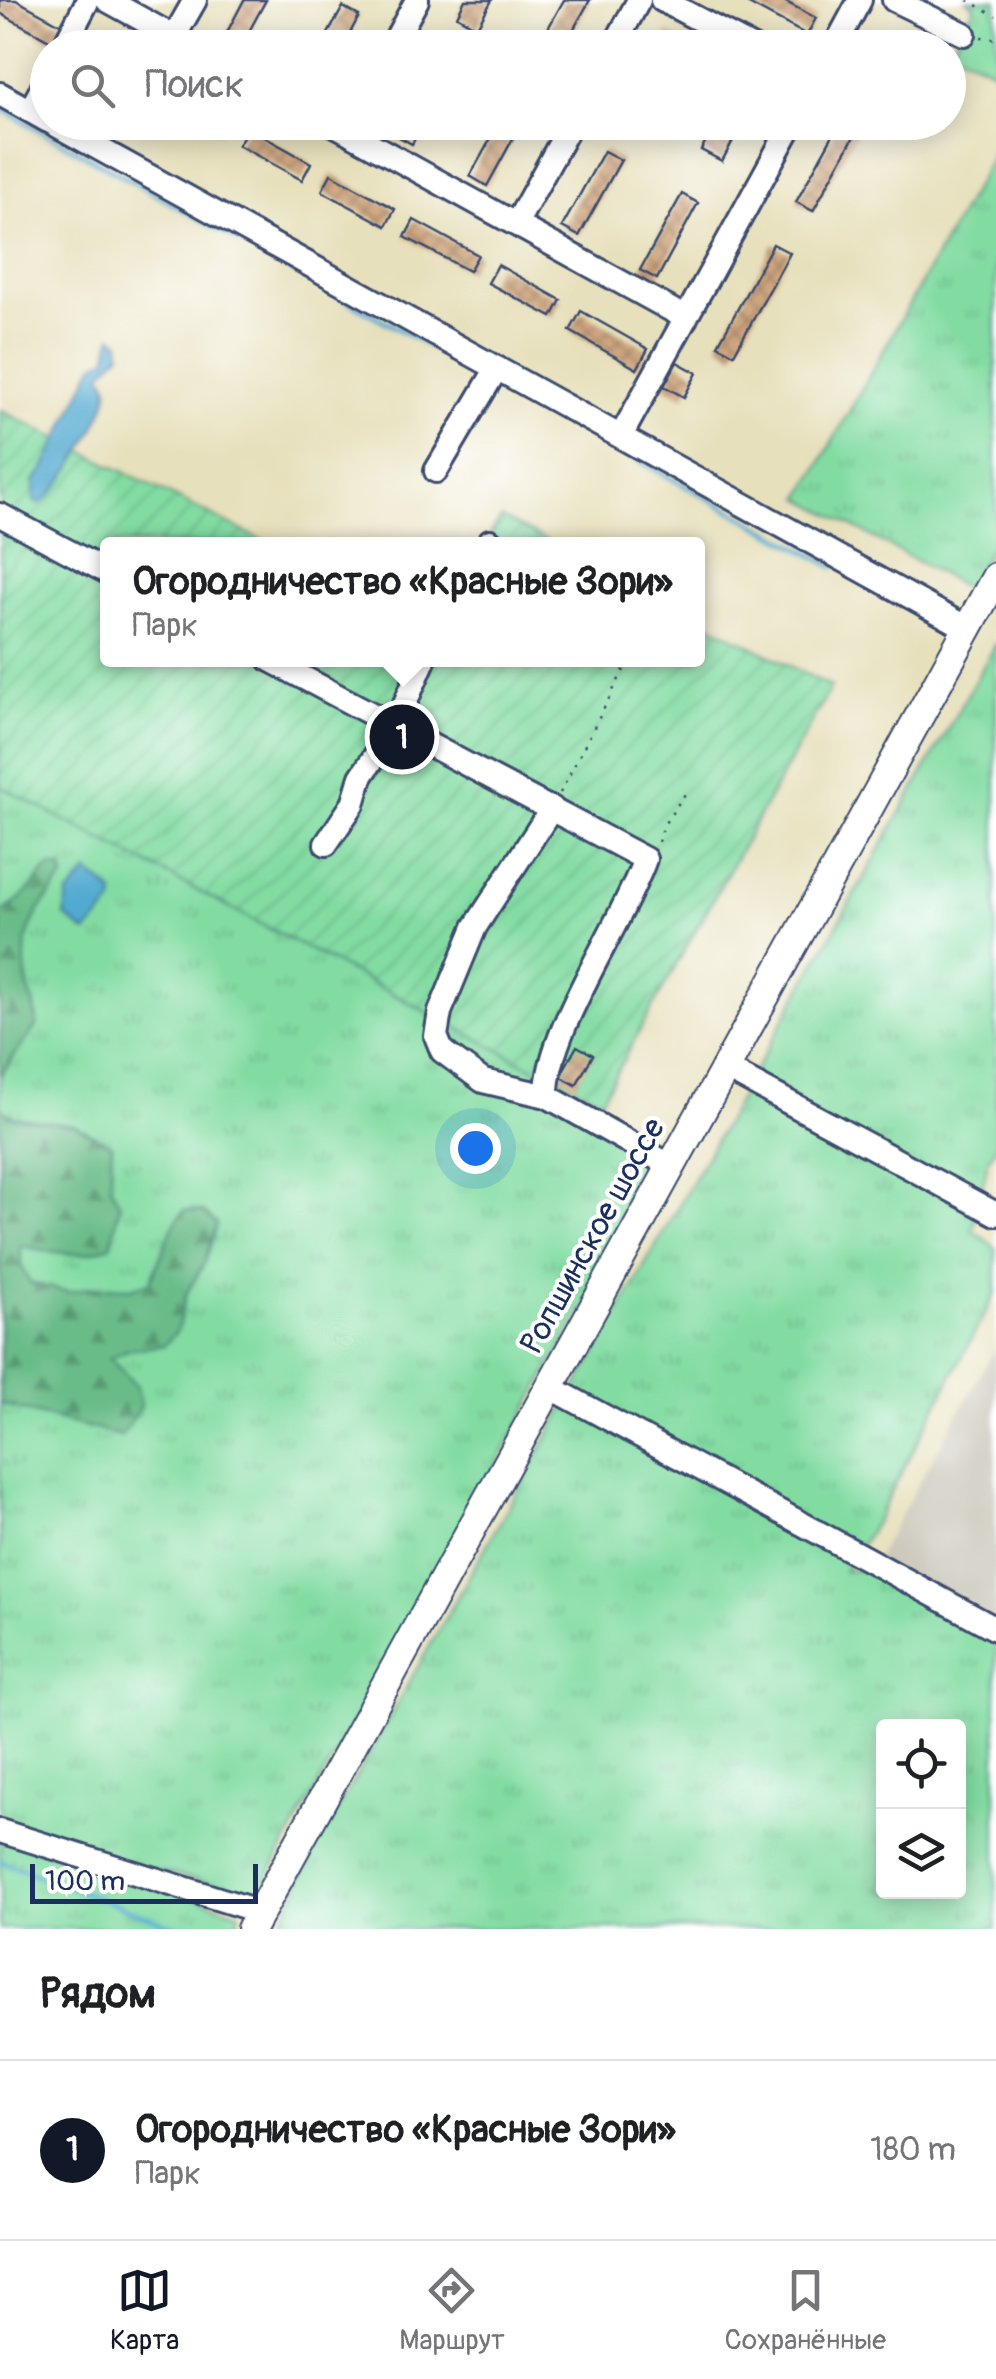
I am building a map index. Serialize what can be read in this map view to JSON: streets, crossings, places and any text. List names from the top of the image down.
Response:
{
  "streets": {
    "main road": ["Ропшинское шоссе"]
  },
  "scale_bar": "100 m",
  "page": {
    "search": "Поиск",
    "popup": ["Огородничество «Красные Зори»", "Парк"],
    "pins": "1",
    "scale": "100 m",
    "heading": "Рядом",
    "list": [
      {
        "mark": "1",
        "name": "Огородничество «Красные Зори»",
        "note": "Парк",
        "value": "180 m"
      }
    ],
    "nav": ["Карта", "Маршрут", "Сохранённые"]
  }
}
